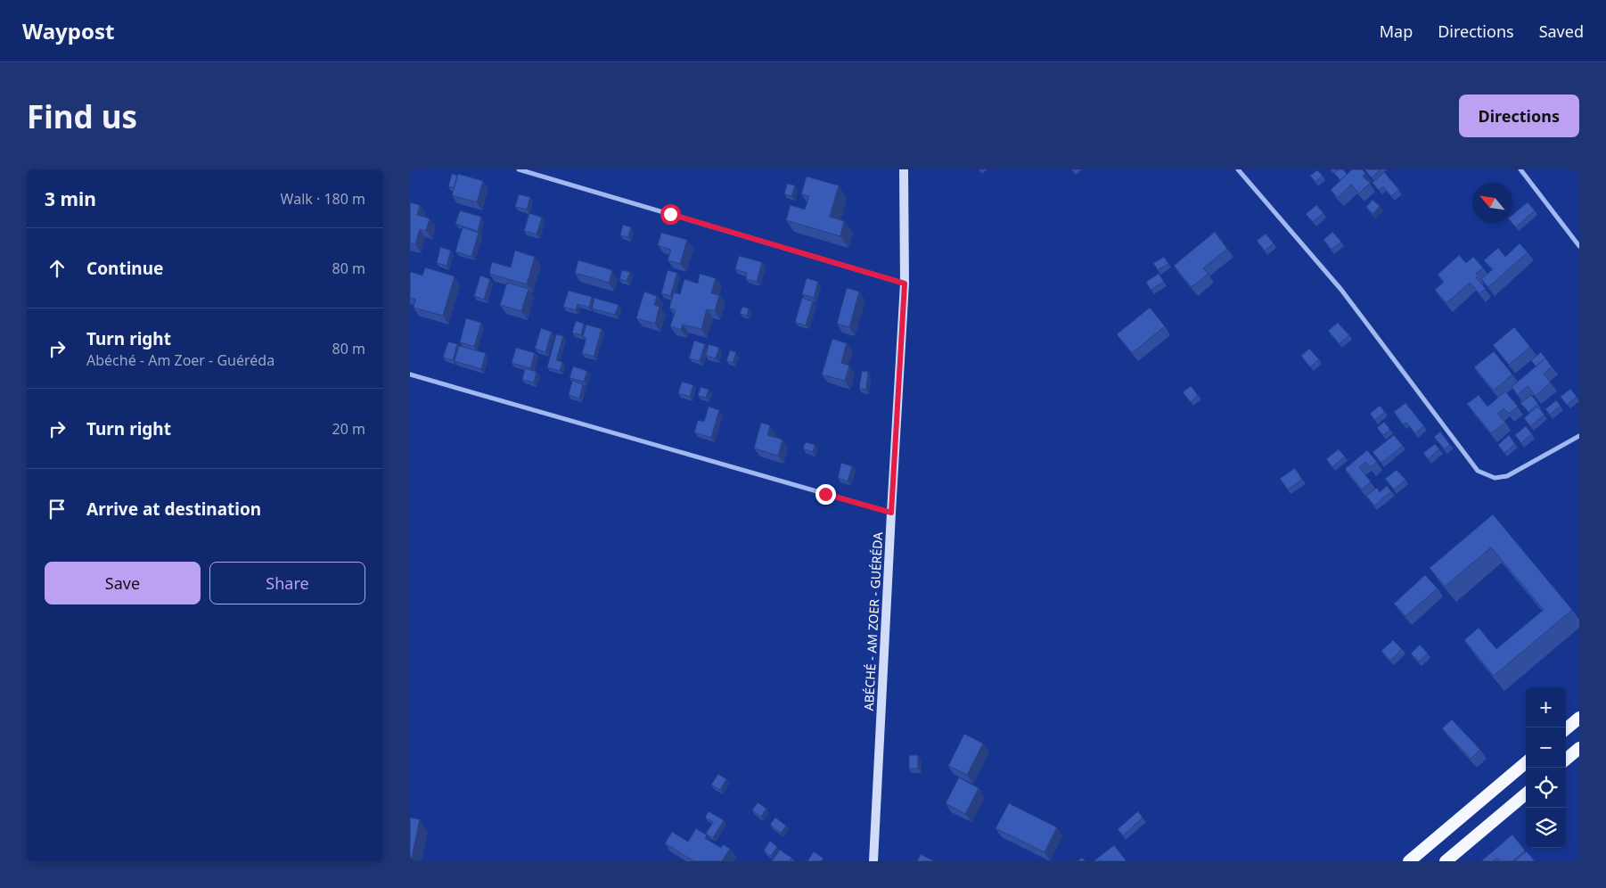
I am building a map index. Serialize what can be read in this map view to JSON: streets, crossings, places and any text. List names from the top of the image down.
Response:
{
  "streets": {
    "main road": ["ABÉCHÉ - AM ZOER - GUÉRÉDA"]
  },
  "north": "top left",
  "page": {
    "header": "Waypost",
    "nav": ["Map", "Directions", "Saved"],
    "buttons": [
      "Directions",
      ["Save", "Share"]
    ],
    "title": "Find us",
    "heading": ["3 min", "Walk · 180 m"],
    "list": [
      ["Continue", "80 m"],
      ["Turn right", "Abéché - Am Zoer - Guéréda", "80 m"],
      ["Turn right", "20 m"],
      "Arrive at destination"
    ],
    "map_buttons": ["+", "−"]
  }
}
